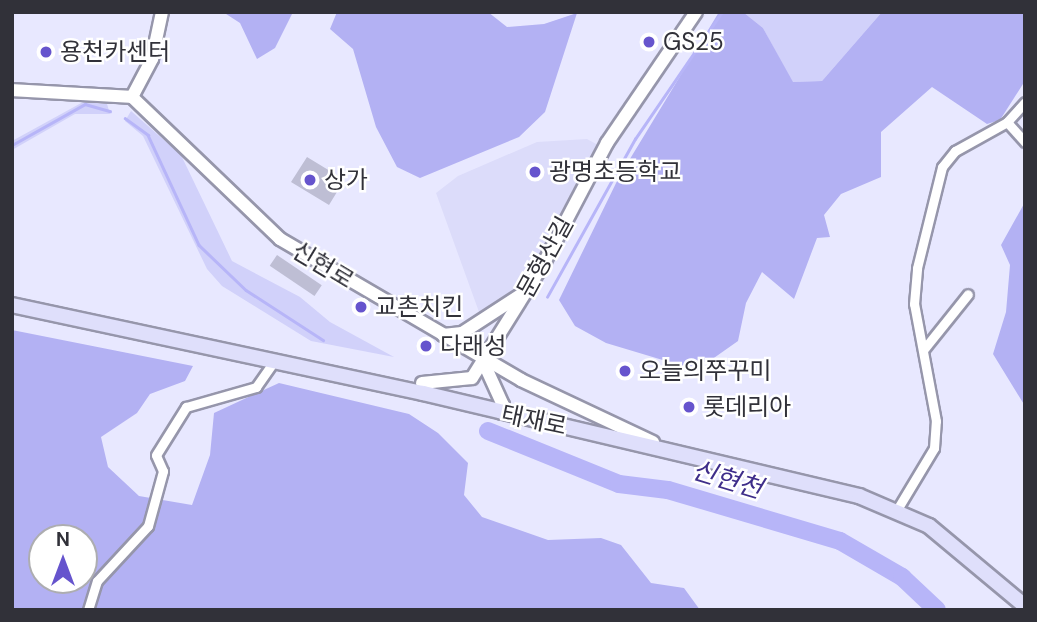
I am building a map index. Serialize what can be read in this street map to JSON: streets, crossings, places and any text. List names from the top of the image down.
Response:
{
  "streets": {
    "main road": ["문형산길", "신현로", "태재로"]
  },
  "crossings": [
    ["문형산길", "신현로"],
    ["문형산길", "태재로"],
    ["신현로", "태재로"]
  ],
  "water": ["신현천"],
  "places": [
    "GS25",
    "용천카센터",
    "광명초등학교",
    "상가",
    "교촌치킨",
    "다래성",
    "오늘의쭈꾸미",
    "롯데리아"
  ],
  "north": "top"
}
